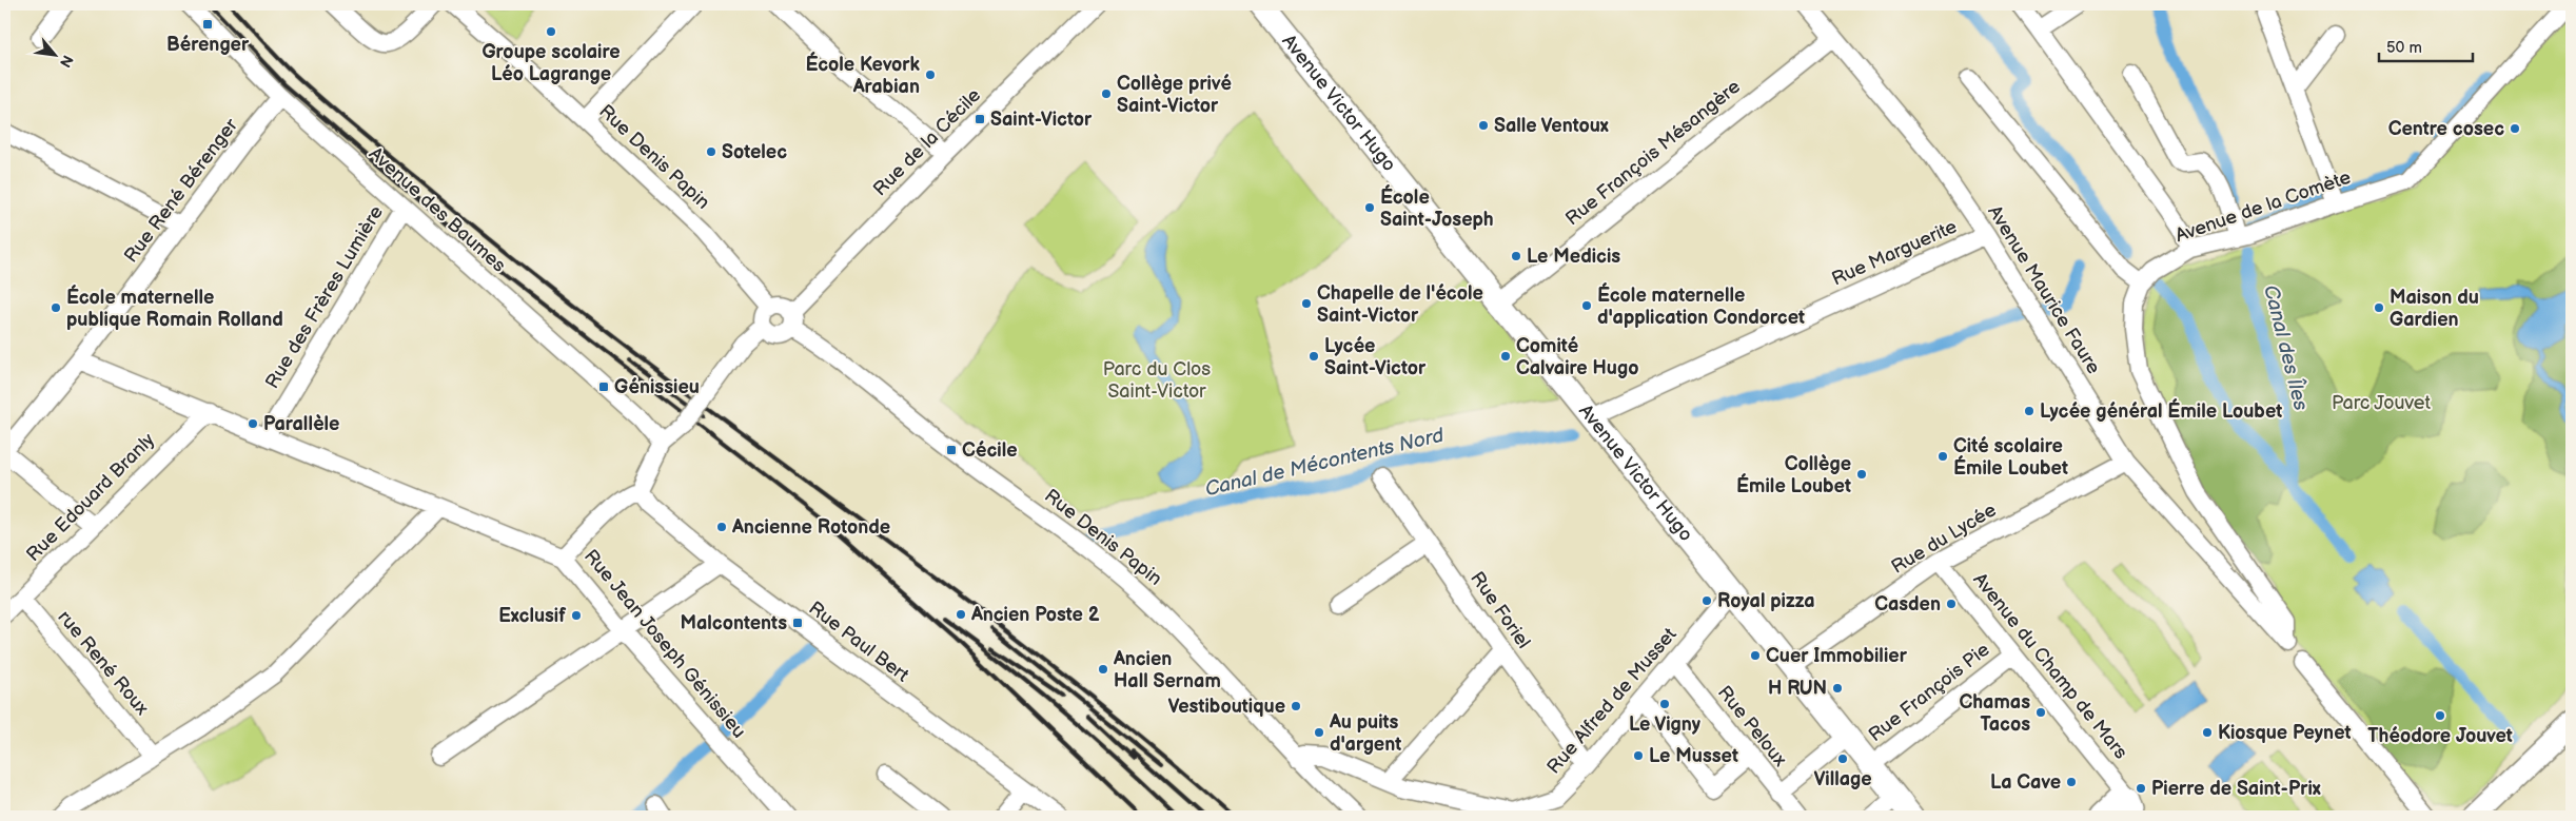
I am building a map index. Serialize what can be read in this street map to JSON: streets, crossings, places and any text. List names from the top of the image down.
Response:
{
  "streets": {
    "main road": ["Avenue Victor Hugo"],
    "street": [
      "Rue de la Cécile",
      "Rue François Mésangère",
      "Rue Denis Papin",
      "Rue René Bérenger",
      "Avenue de la Comète",
      "Avenue des Baumes",
      "Rue Marguerite",
      "Avenue Maurice Faure",
      "Rue des Frères Lumière",
      "Rue Edouard Branly",
      "Rue du Lycée",
      "Rue Foriel",
      "Rue Paul Bert",
      "Rue Jean Joseph Génissieu",
      "rue René Roux",
      "Avenue du Champ de Mars",
      "Rue François Pie",
      "Rue Alfred de Musset",
      "Rue Peloux"
    ]
  },
  "crossings": [
    ["Avenue Victor Hugo", "Rue François Mésangère"],
    ["Avenue Victor Hugo", "Rue Marguerite"],
    ["Avenue Victor Hugo", "Rue du Lycée"],
    ["Avenue Victor Hugo", "Rue François Pie"],
    ["Avenue Victor Hugo", "Rue Alfred de Musset"],
    ["Rue de la Cécile", "Rue Denis Papin"],
    ["Rue François Mésangère", "Avenue Maurice Faure"],
    ["Rue Denis Papin", "Rue Alfred de Musset"],
    ["Rue René Bérenger", "Avenue des Baumes"],
    ["Rue René Bérenger", "Rue Jean Joseph Génissieu"],
    ["Avenue de la Comète", "Avenue Maurice Faure"],
    ["Avenue des Baumes", "Rue des Frères Lumière"],
    ["Rue Marguerite", "Avenue Maurice Faure"],
    ["Avenue Maurice Faure", "Rue du Lycée"],
    ["Rue des Frères Lumière", "Rue Jean Joseph Génissieu"],
    ["Rue Edouard Branly", "Rue Jean Joseph Génissieu"],
    ["Rue Edouard Branly", "rue René Roux"],
    ["Rue du Lycée", "Avenue du Champ de Mars"],
    ["Rue Foriel", "Rue Alfred de Musset"],
    ["Avenue du Champ de Mars", "Rue François Pie"],
    ["Rue Alfred de Musset", "Rue Peloux"]
  ],
  "water": ["Canal des Îles", "Canal de Mécontents Nord"],
  "parks": ["Parc du Clos Saint-Victor", "Parc Jouvet"],
  "places": {
    "transit": [
      "Bérenger",
      "Saint-Victor",
      "Génissieu",
      "Cécile",
      "Malcontents"
    ],
    "other": [
      "Groupe scolaire Léo Lagrange",
      "École Kevork Arabian",
      "Collège privé Saint-Victor",
      "Salle Ventoux",
      "Centre cosec",
      "Sotelec",
      "École Saint-Joseph",
      "Le Medicis",
      "Chapelle de l'école Saint-Victor",
      "École maternelle d'application Condorcet",
      "École maternelle publique Romain Rolland",
      "Maison du Gardien",
      "Lycée Saint-Victor",
      "Comité Calvaire Hugo",
      "Lycée général Émile Loubet",
      "Parallèle",
      "Cité scolaire Émile Loubet",
      "Collège Émile Loubet",
      "Ancienne Rotonde",
      "Royal pizza",
      "Casden",
      "Ancien Poste 2",
      "Exclusif",
      "Cuer Immobilier",
      "Ancien Hall Sernam",
      "H RUN",
      "Le Vigny",
      "Vestiboutique",
      "Chamas Tacos",
      "Théodore Jouvet",
      "Au puits d'argent",
      "Kiosque Peynet",
      "Le Musset",
      "Village",
      "La Cave",
      "Pierre de Saint-Prix"
    ]
  },
  "scale_bar": "50 m",
  "north": "bottom right"
}
